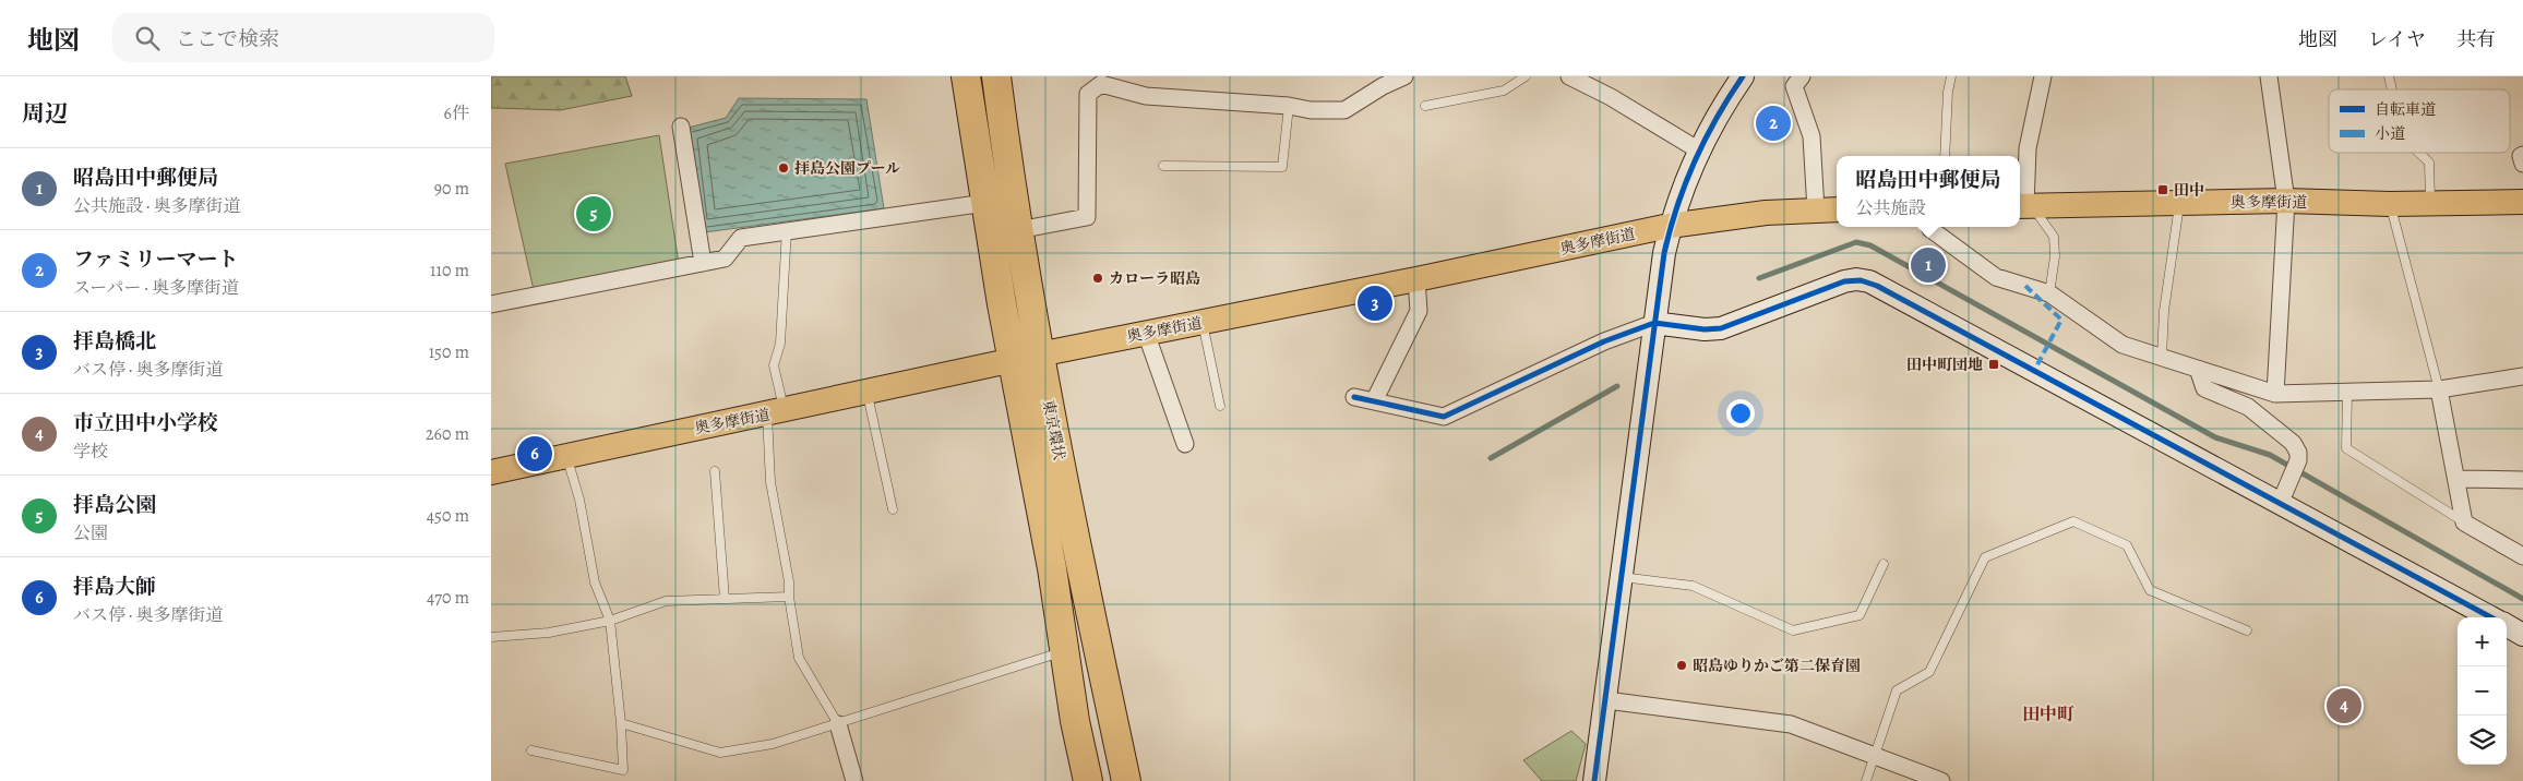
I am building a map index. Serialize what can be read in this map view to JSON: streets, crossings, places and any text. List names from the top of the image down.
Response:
{
  "streets": {
    "highway": ["東京環状"],
    "main road": ["奥多摩街道"]
  },
  "crossings": [
    ["奥多摩街道", "東京環状"]
  ],
  "districts": ["田中町"],
  "places": {
    "other": ["拝島公園プール", "カローラ昭島", "昭島ゆりかご第二保育園"],
    "transit": ["田中", "田中町団地"]
  },
  "legend": ["自転車道", "小道"],
  "page": {
    "header": "地図",
    "search": "ここで検索",
    "nav": ["地図", "レイヤ", "共有"],
    "heading": ["周辺", "6件"],
    "pins": [
      "2",
      "5",
      "1",
      "3",
      "6",
      "4"
    ],
    "list": [
      {
        "mark": "1",
        "name": "昭島田中郵便局",
        "note": "公共施設 · 奥多摩街道",
        "value": "90 m"
      },
      {
        "mark": "2",
        "name": "ファミリーマート",
        "note": "スーパー · 奥多摩街道",
        "value": "110 m"
      },
      {
        "mark": "3",
        "name": "拝島橋北",
        "note": "バス停 · 奥多摩街道",
        "value": "150 m"
      },
      {
        "mark": "4",
        "name": "市立田中小学校",
        "note": "学校",
        "value": "260 m"
      },
      {
        "mark": "5",
        "name": "拝島公園",
        "note": "公園",
        "value": "450 m"
      },
      {
        "mark": "6",
        "name": "拝島大師",
        "note": "バス停 · 奥多摩街道",
        "value": "470 m"
      }
    ],
    "popup": ["昭島田中郵便局", "公共施設"],
    "map_buttons": ["+", "−"]
  }
}
